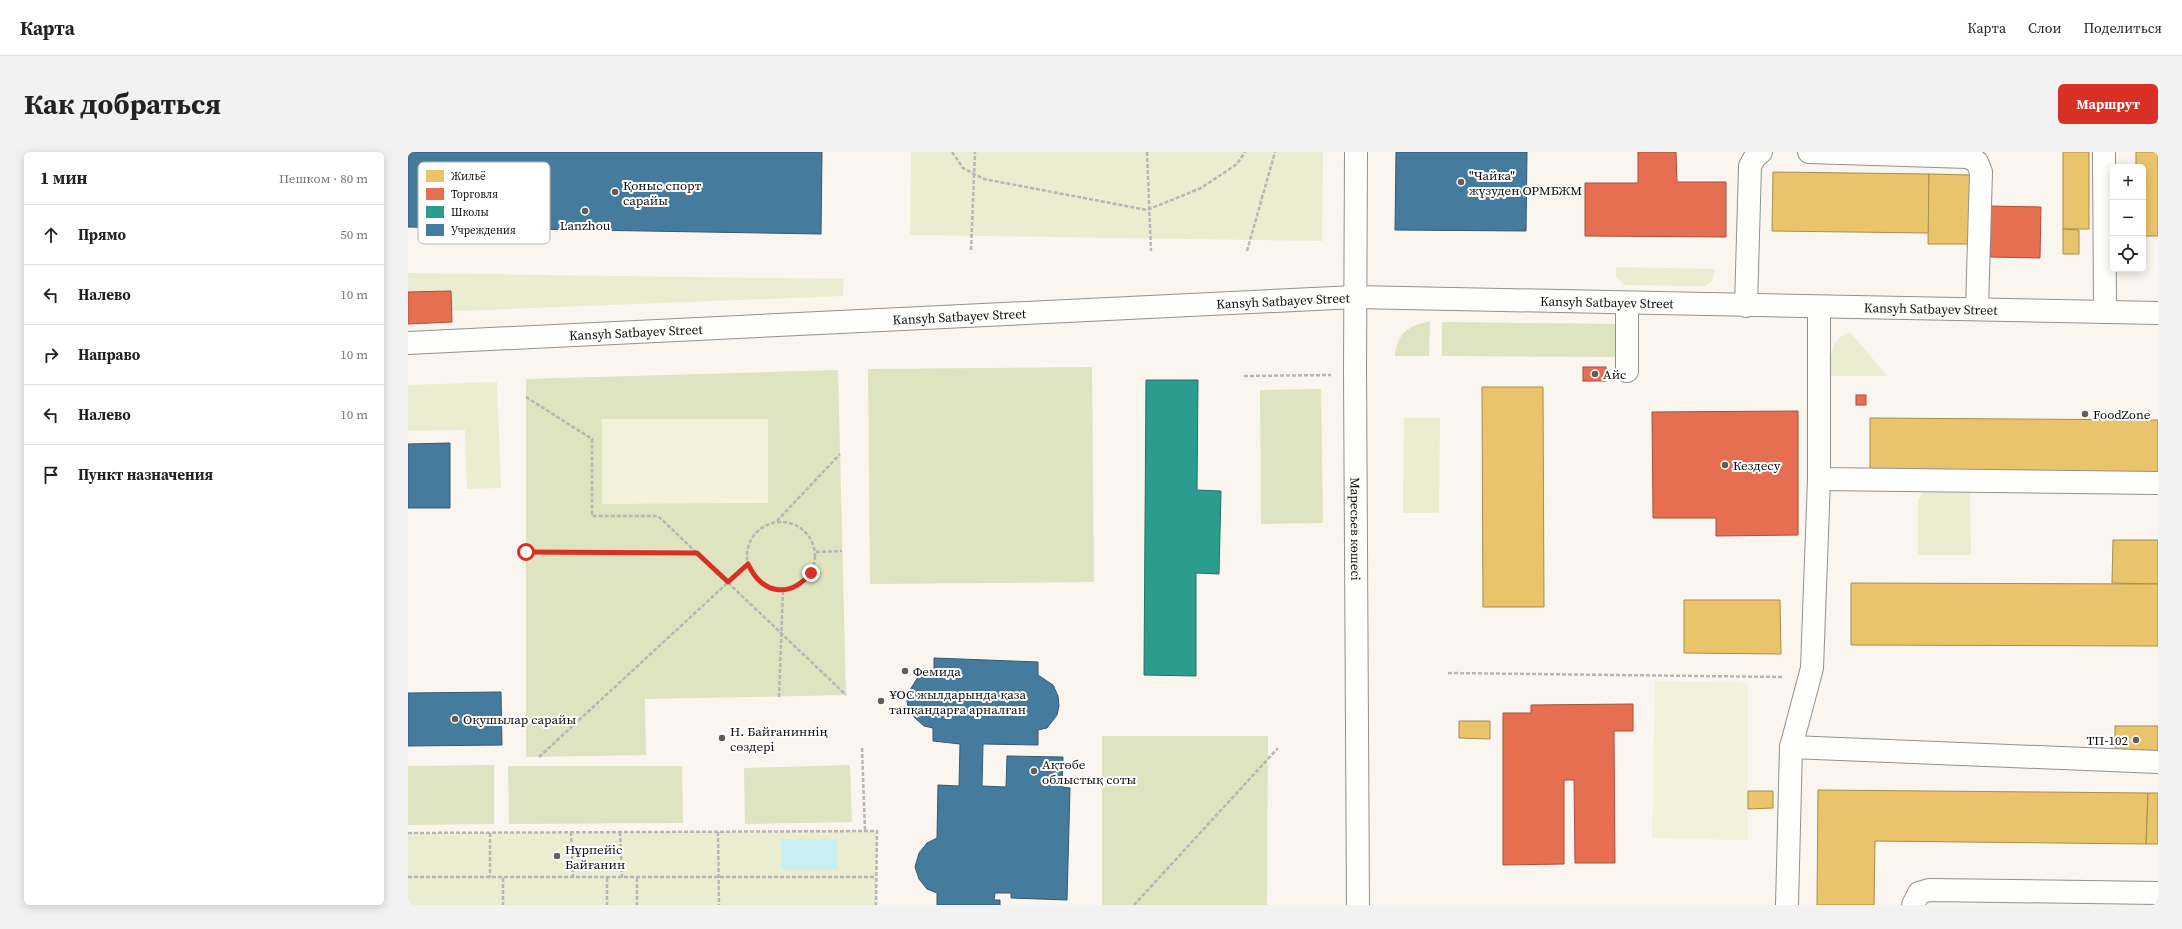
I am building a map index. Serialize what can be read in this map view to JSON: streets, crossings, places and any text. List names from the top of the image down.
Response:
{
  "streets": {
    "street": ["Kansyh Satbayev Street", "Маресьев көшесі"]
  },
  "crossings": [
    ["Kansyh Satbayev Street", "Маресьев көшесі"]
  ],
  "places": [
    "\"Чайка\" жүзуден ОРМБЖМ",
    "Қоныс спорт сарайы",
    "Lanzhou",
    "Айс",
    "FoodZone",
    "Кездесу",
    "Фемида",
    "ҰОС жылдарында қаза тапқандарға арналған",
    "Оқушылар сарайы",
    "Н. Байғаниннің сөздері",
    "ТП-102",
    "Ақтөбе облыстық соты",
    "Нұрпейіс Байғанин"
  ],
  "legend": [
    "Жильё",
    "Торговля",
    "Школы",
    "Учреждения"
  ],
  "page": {
    "header": "Карта",
    "nav": ["Карта", "Слои", "Поделиться"],
    "buttons": "Маршрут",
    "title": "Как добраться",
    "heading": ["1 мин", "Пешком · 80 m"],
    "map_buttons": ["+", "−"],
    "list": [
      ["Прямо", "50 m"],
      ["Налево", "10 m"],
      ["Направо", "10 m"],
      ["Налево", "10 m"],
      "Пункт назначения"
    ]
  }
}
